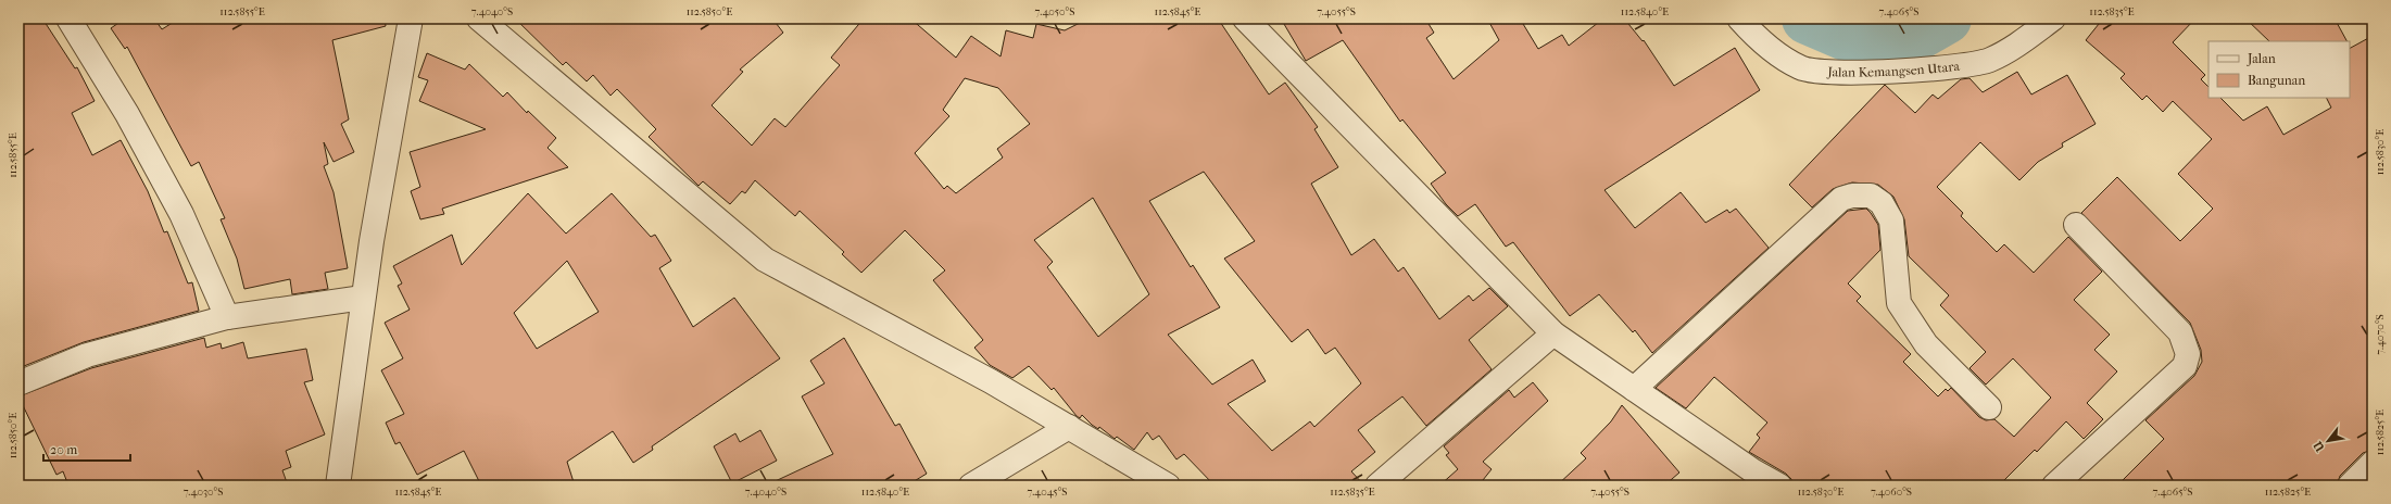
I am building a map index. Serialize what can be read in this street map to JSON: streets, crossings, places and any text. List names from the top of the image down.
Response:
{
  "streets": {
    "street": ["Jalan Kemangsen Utara"]
  },
  "legend": ["Jalan", "Bangunan"],
  "scale_bar": "20 m",
  "north": "bottom left",
  "coordinates": [
    "112.5855°E",
    "7.4040°S",
    "112.5850°E",
    "7.4050°S",
    "112.5845°E",
    "7.4055°S",
    "112.5840°E",
    "7.4065°S",
    "112.5835°E",
    "112.5830°E",
    "7.4070°S",
    "112.5825°E",
    "7.4030°S",
    "7.4045°S",
    "7.4060°S"
  ]
}
